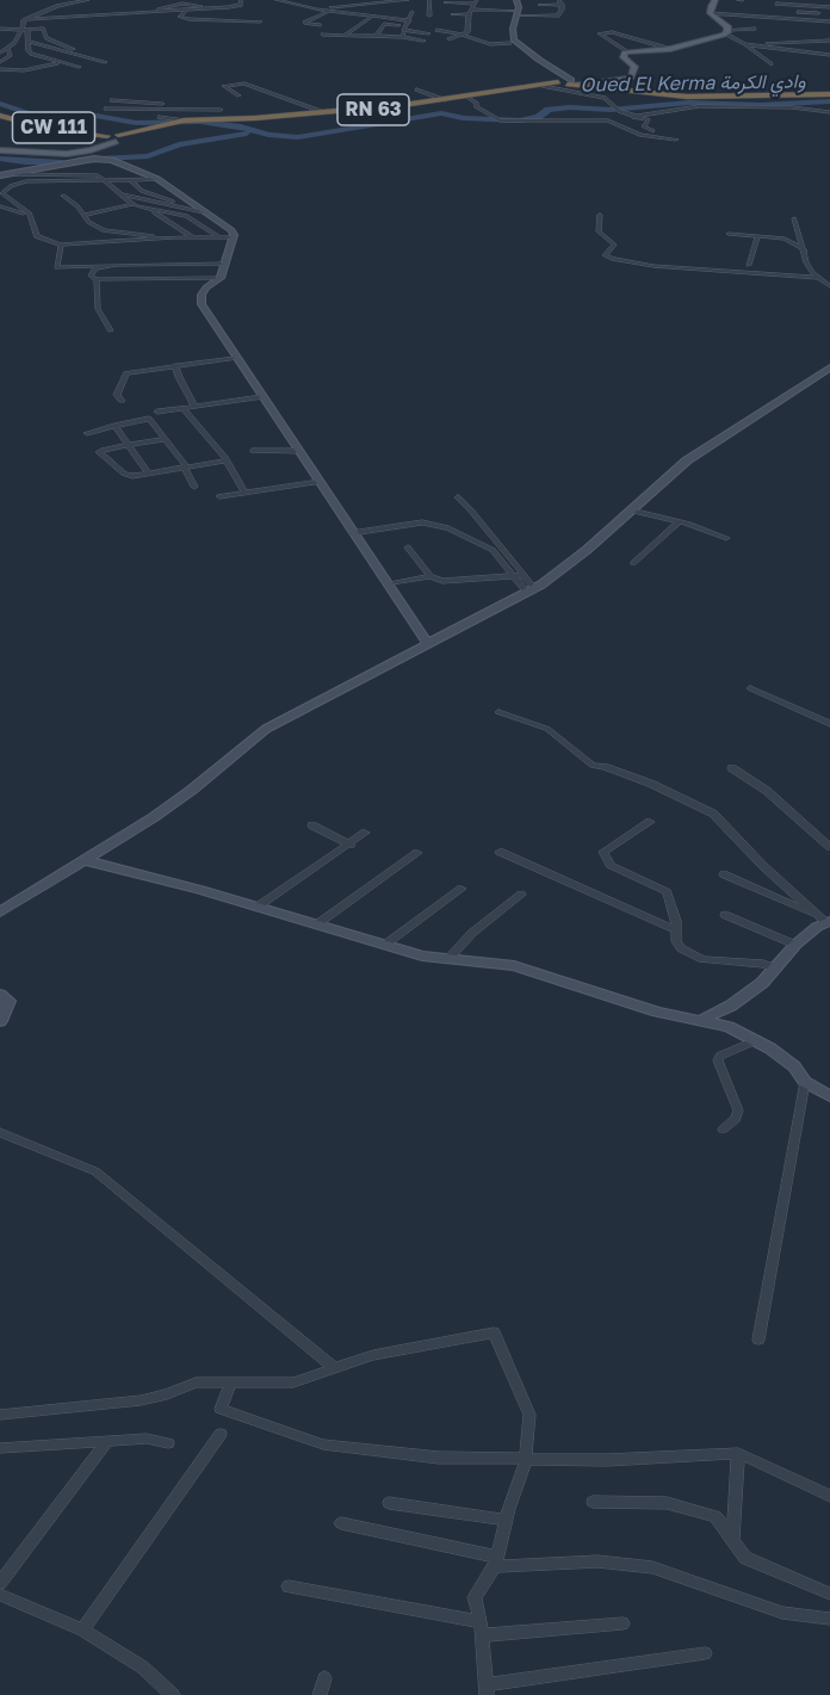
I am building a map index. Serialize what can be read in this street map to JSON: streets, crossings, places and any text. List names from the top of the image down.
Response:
{
  "streets": {
    "highway": ["RN 63", "CW 111"]
  },
  "water": ["Oued El Kerma وادي الكرمة"]
}
